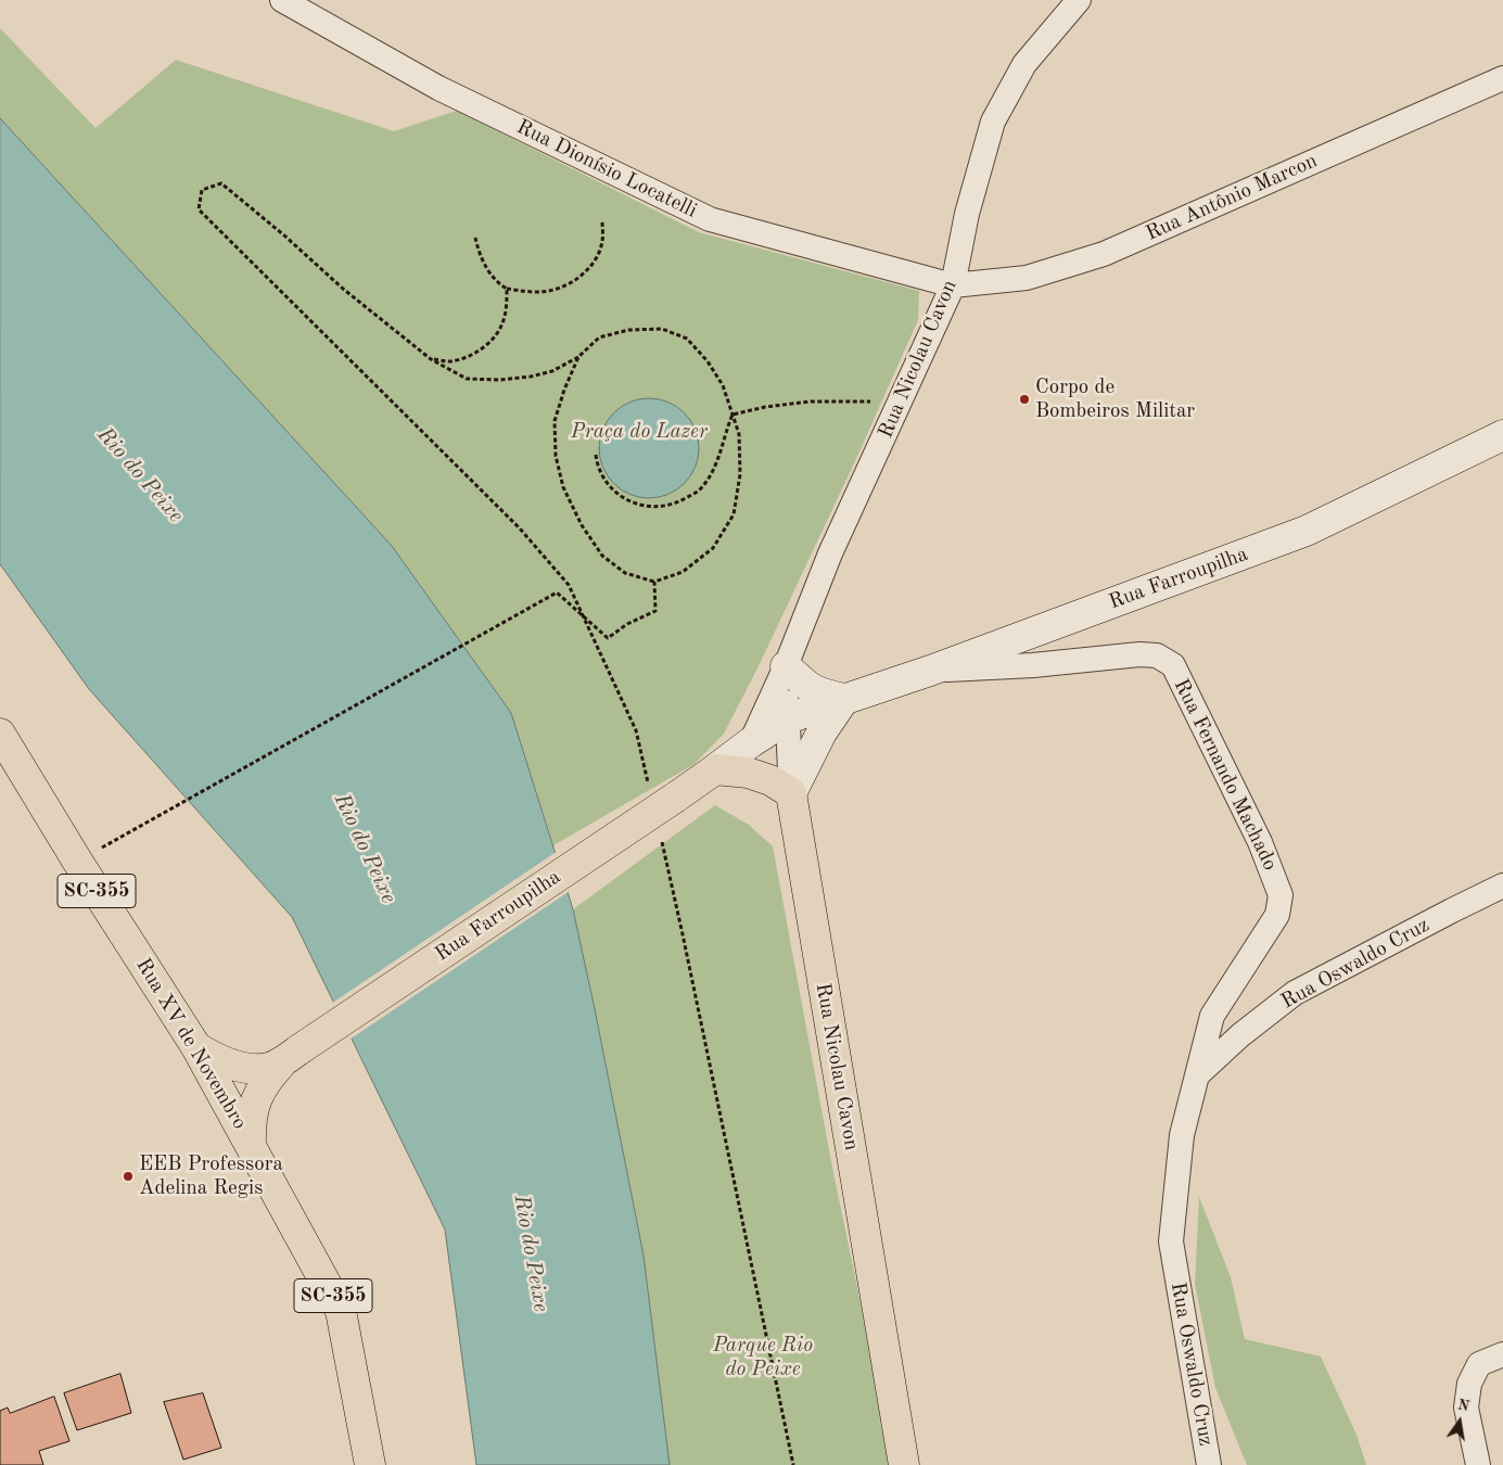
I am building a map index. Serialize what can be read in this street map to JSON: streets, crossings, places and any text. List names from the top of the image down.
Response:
{
  "streets": {
    "main road": [
      "Rua Nicolau Cavon",
      "Rua Farroupilha",
      "SC-355",
      "Rua XV de Novembro"
    ],
    "street": [
      "Rua Dionísio Locatelli",
      "Rua Antônio Marcon",
      "Rua Fernando Machado",
      "Rua Oswaldo Cruz"
    ]
  },
  "crossings": [
    ["Rua Dionísio Locatelli", "Rua Antônio Marcon"],
    ["Rua Dionísio Locatelli", "Rua Nicolau Cavon"],
    ["Rua Antônio Marcon", "Rua Nicolau Cavon"],
    ["Rua Nicolau Cavon", "Rua Farroupilha"],
    ["Rua Farroupilha", "Rua Fernando Machado"],
    ["Rua Farroupilha", "Rua XV de Novembro"],
    ["Rua Fernando Machado", "Rua Oswaldo Cruz"]
  ],
  "water": ["Rio do Peixe"],
  "parks": ["Praça do Lazer", "Parque Rio do Peixe"],
  "places": ["Corpo de Bombeiros Militar", "EEB Professora Adelina Regis"],
  "north": "top"
}
